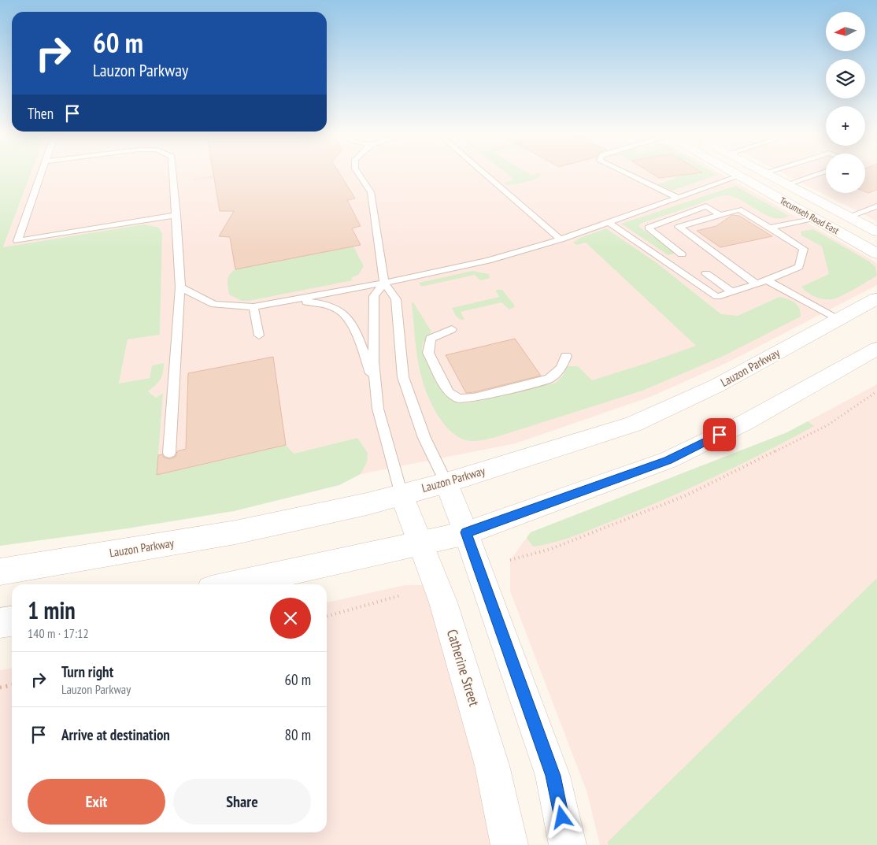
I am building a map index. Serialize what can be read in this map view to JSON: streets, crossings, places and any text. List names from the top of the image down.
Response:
{
  "streets": {
    "main road": ["Tecumseh Road East", "Lauzon Parkway", "Catherine Street"]
  },
  "crossings": [
    ["Lauzon Parkway", "Catherine Street"]
  ],
  "north": "left",
  "page": {
    "map_buttons": ["+", "−"],
    "turn": ["60 m", "Lauzon Parkway"],
    "then": "Then",
    "heading": ["1 min", "140 m · 17:12"],
    "list": [
      {
        "name": "Turn right",
        "note": "Lauzon Parkway",
        "value": "60 m"
      },
      {
        "name": "Arrive at destination",
        "value": "80 m"
      }
    ],
    "buttons": ["Exit", "Share"]
  }
}
